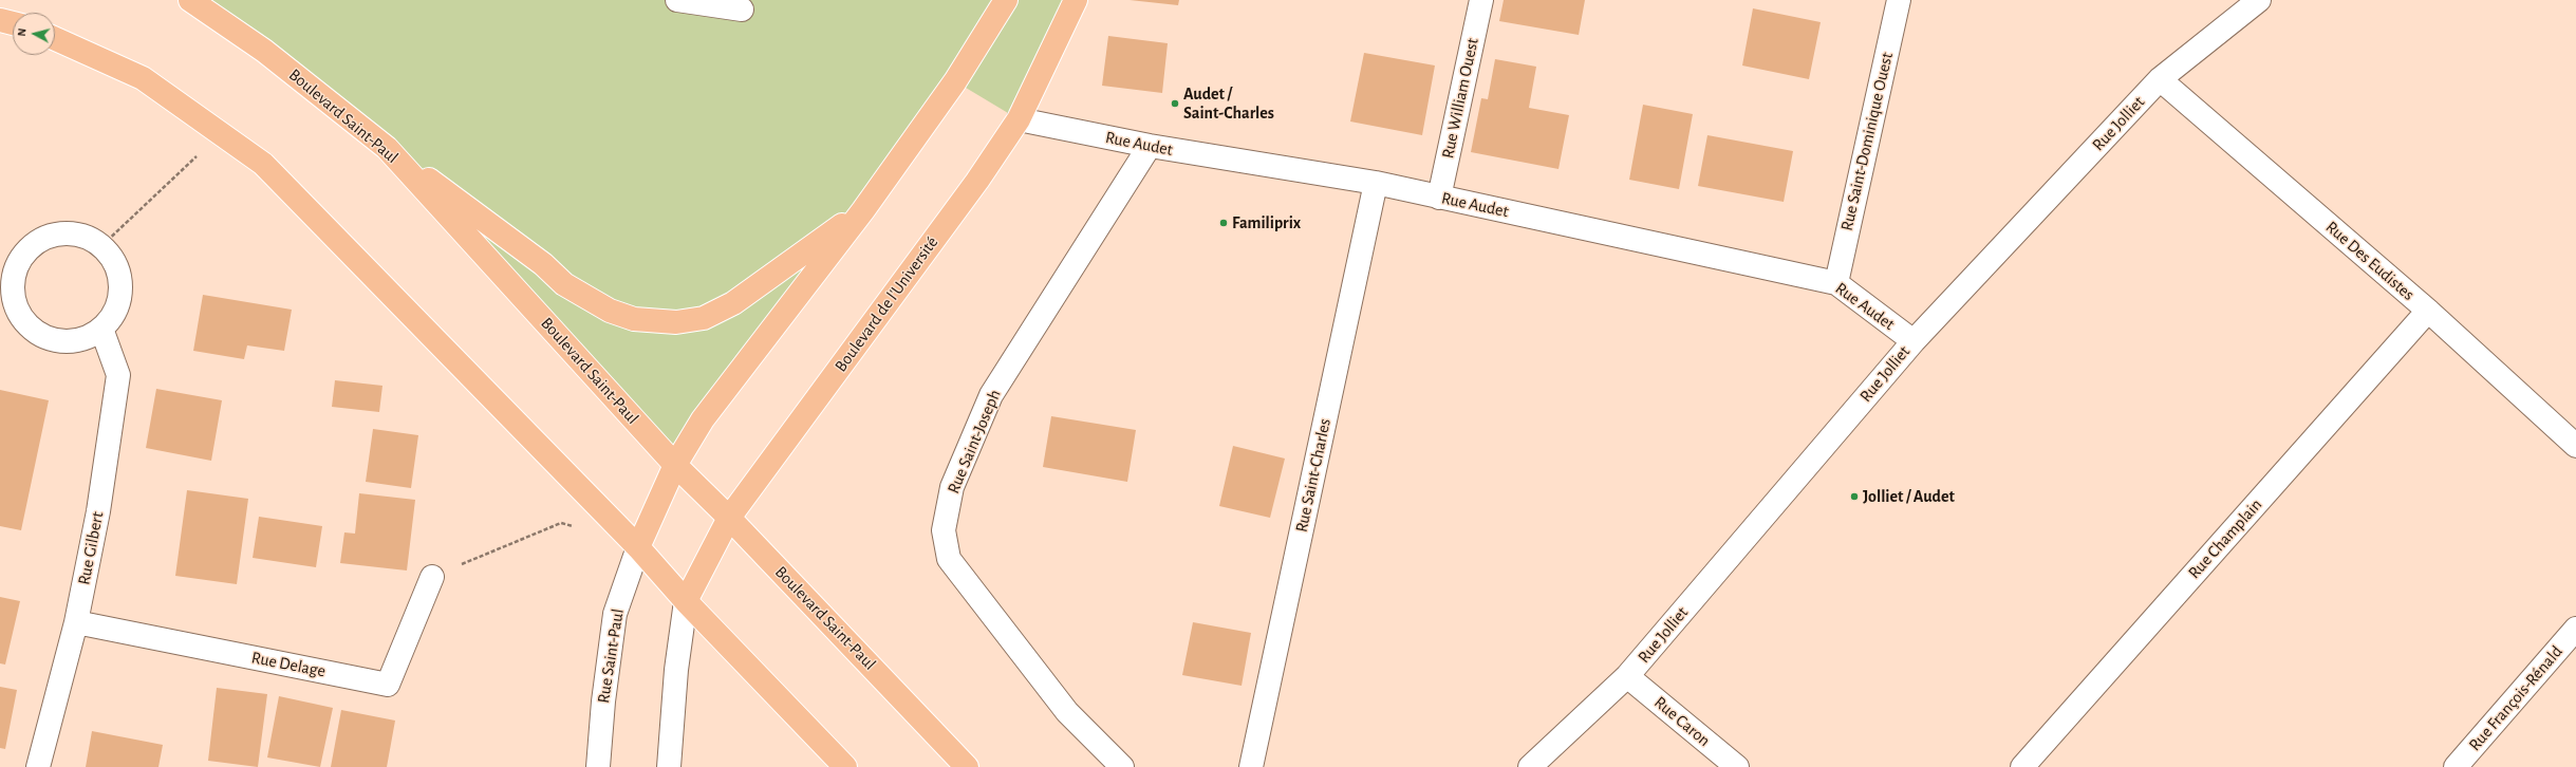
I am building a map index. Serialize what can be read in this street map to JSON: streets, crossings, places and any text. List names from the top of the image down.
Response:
{
  "streets": {
    "main road": ["Boulevard Saint-Paul", "Boulevard de l'Université"],
    "street": [
      "Rue William Ouest",
      "Rue Jolliet",
      "Rue Saint-Dominique Ouest",
      "Rue Audet",
      "Rue Des Eudistes",
      "Rue Saint-Joseph",
      "Rue Saint-Charles",
      "Rue Champlain",
      "Rue Gilbert",
      "Rue Saint-Paul",
      "Rue Delage",
      "Rue François-Rénald",
      "Rue Caron"
    ]
  },
  "crossings": [
    ["Rue William Ouest", "Rue Audet"],
    ["Boulevard Saint-Paul", "Boulevard de l'Université"],
    ["Rue Jolliet", "Rue Audet"],
    ["Rue Jolliet", "Rue Des Eudistes"],
    ["Rue Jolliet", "Rue Caron"],
    ["Rue Saint-Dominique Ouest", "Rue Audet"],
    ["Rue Audet", "Boulevard de l'Université"],
    ["Rue Audet", "Rue Saint-Joseph"],
    ["Rue Audet", "Rue Saint-Charles"],
    ["Rue Des Eudistes", "Rue Champlain"],
    ["Rue Gilbert", "Rue Delage"]
  ],
  "places": ["Audet / Saint-Charles", "Familiprix", "Jolliet / Audet"],
  "north": "left"
}
